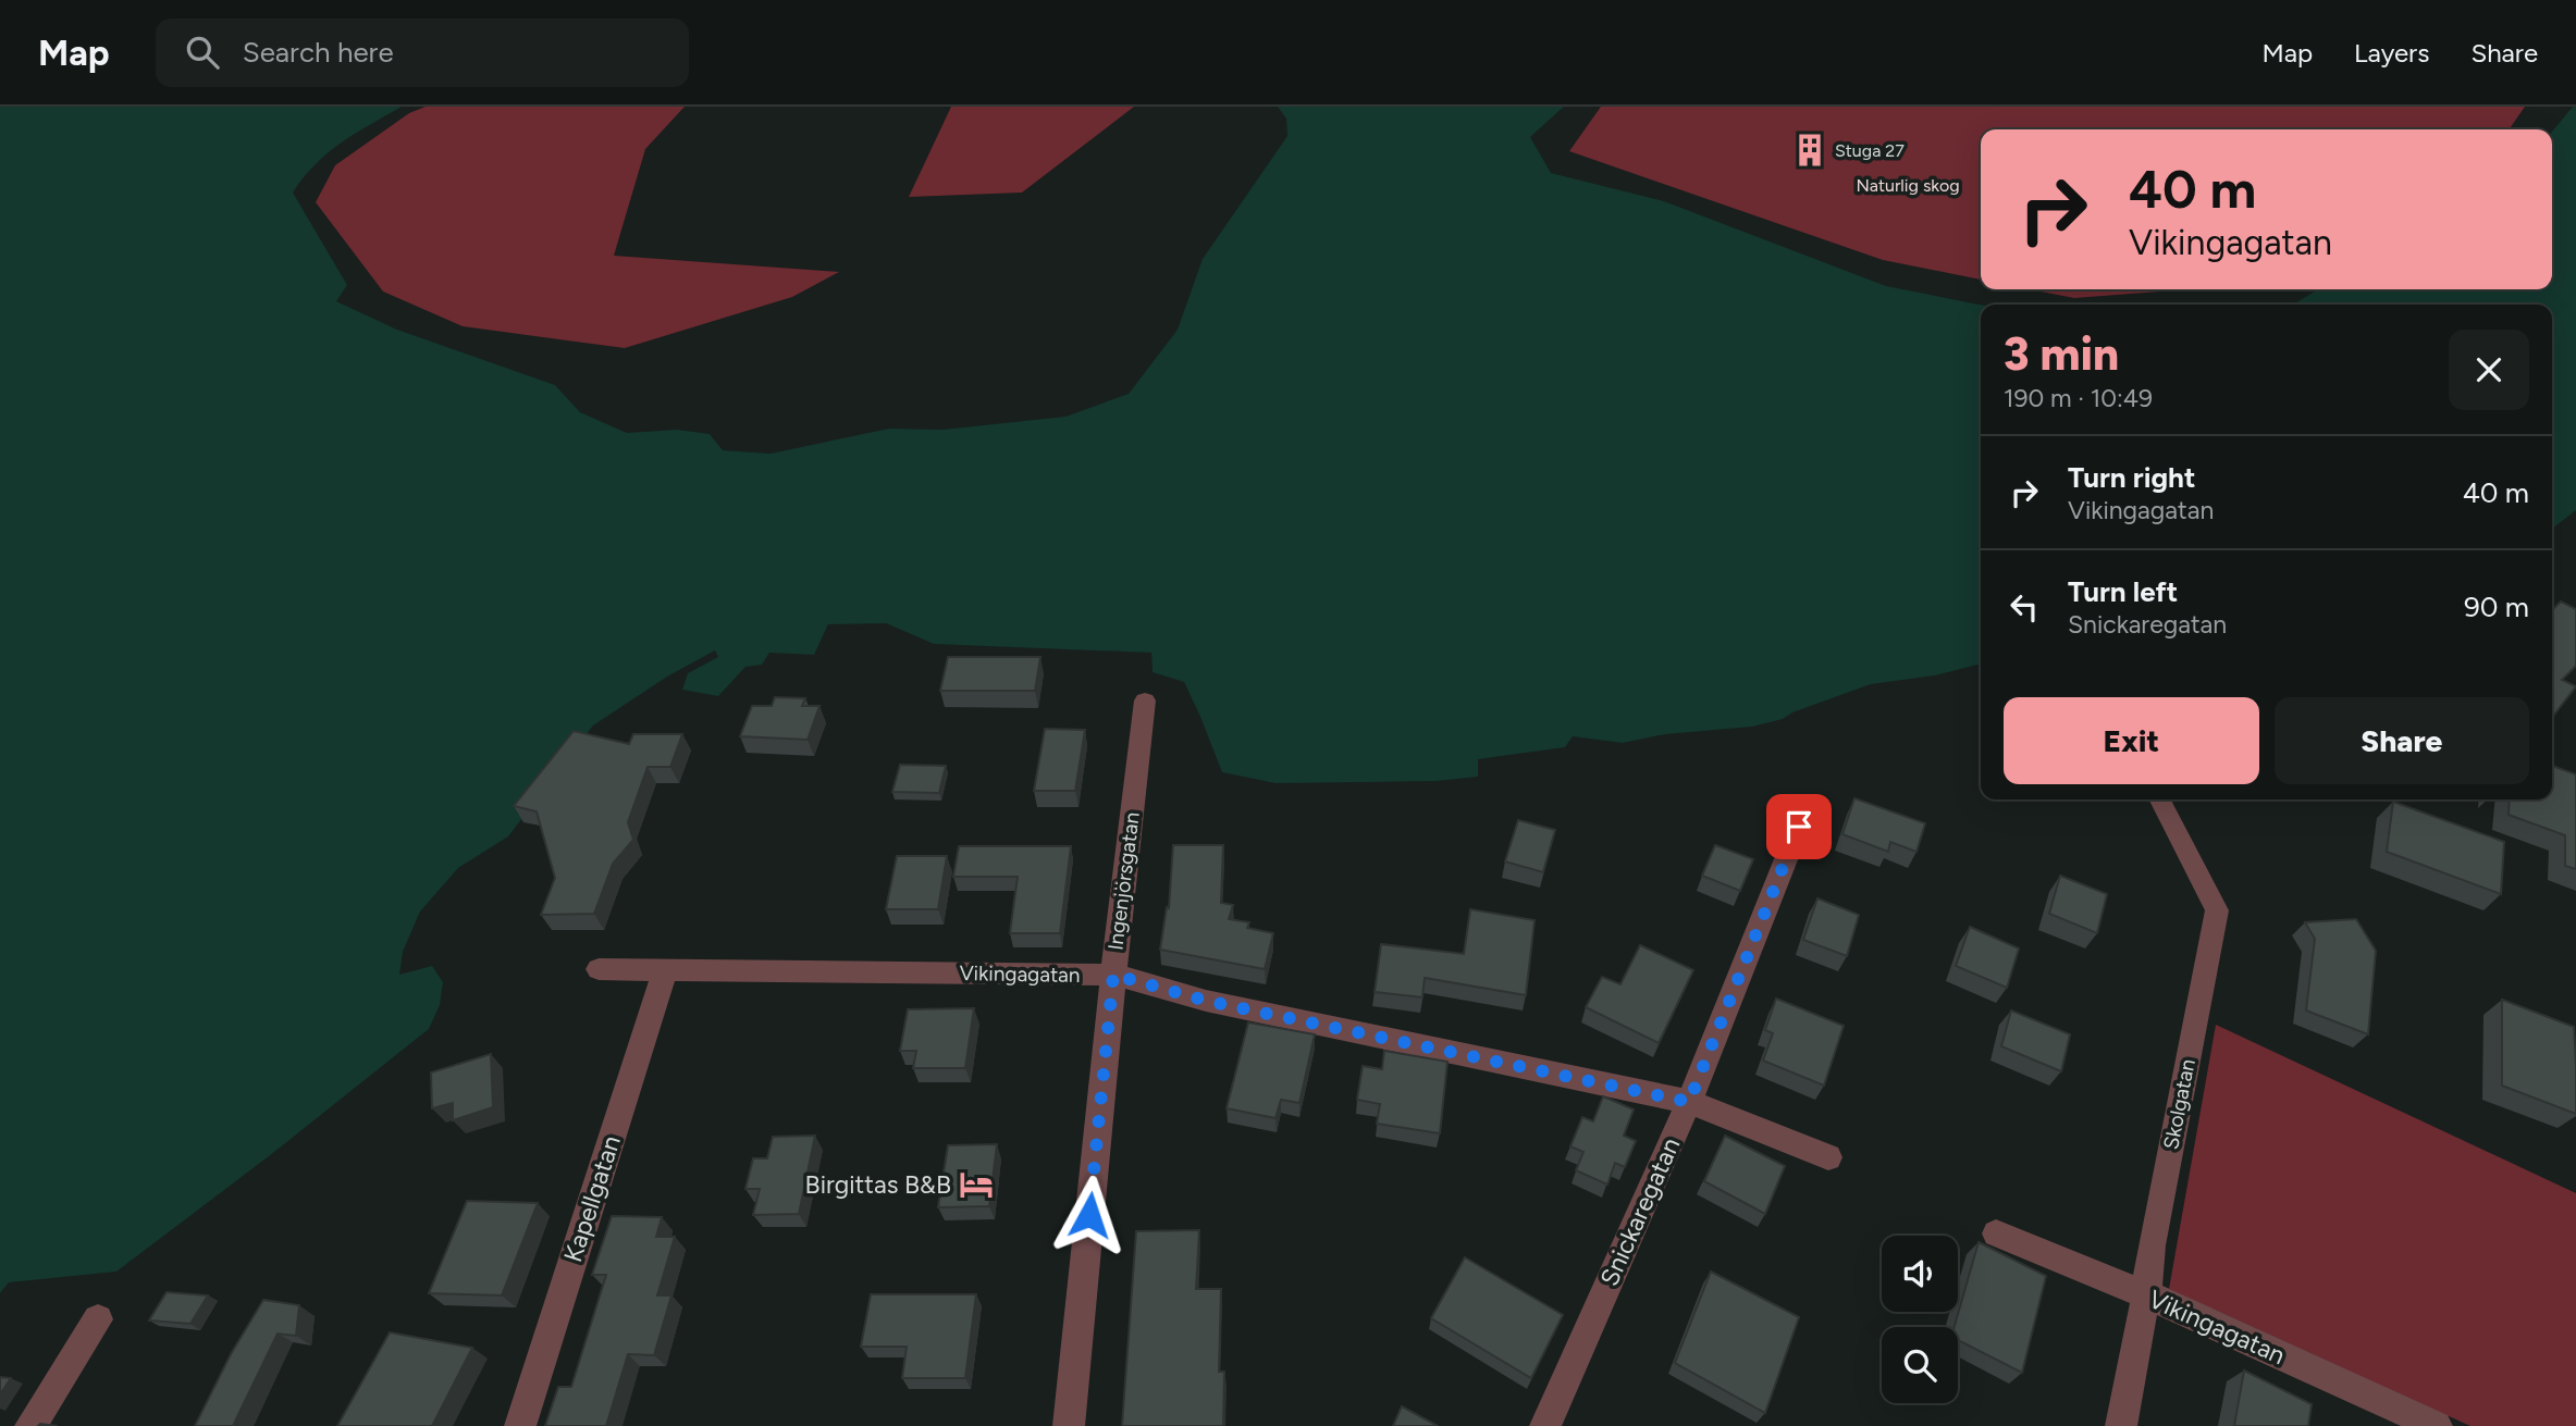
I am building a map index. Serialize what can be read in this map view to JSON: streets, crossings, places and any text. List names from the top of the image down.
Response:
{
  "streets": {
    "street": [
      "Ingenjörsgatan",
      "Vikingagatan",
      "Skolgatan",
      "Kapellgatan",
      "Snickaregatan"
    ]
  },
  "crossings": [
    ["Ingenjörsgatan", "Vikingagatan"],
    ["Vikingagatan", "Skolgatan"],
    ["Vikingagatan", "Kapellgatan"],
    ["Vikingagatan", "Snickaregatan"]
  ],
  "parks": ["Naturlig skog"],
  "places": {
    "building": ["Stuga 27"],
    "hotel": ["Birgittas B&B"]
  },
  "page": {
    "header": "Map",
    "search": "Search here",
    "nav": ["Map", "Layers", "Share"],
    "turn": ["40 m", "Vikingagatan"],
    "heading": ["3 min", "190 m · 10:49"],
    "list": [
      {
        "name": "Turn right",
        "note": "Vikingagatan",
        "value": "40 m"
      },
      {
        "name": "Turn left",
        "note": "Snickaregatan",
        "value": "90 m"
      }
    ],
    "buttons": ["Exit", "Share"]
  }
}
